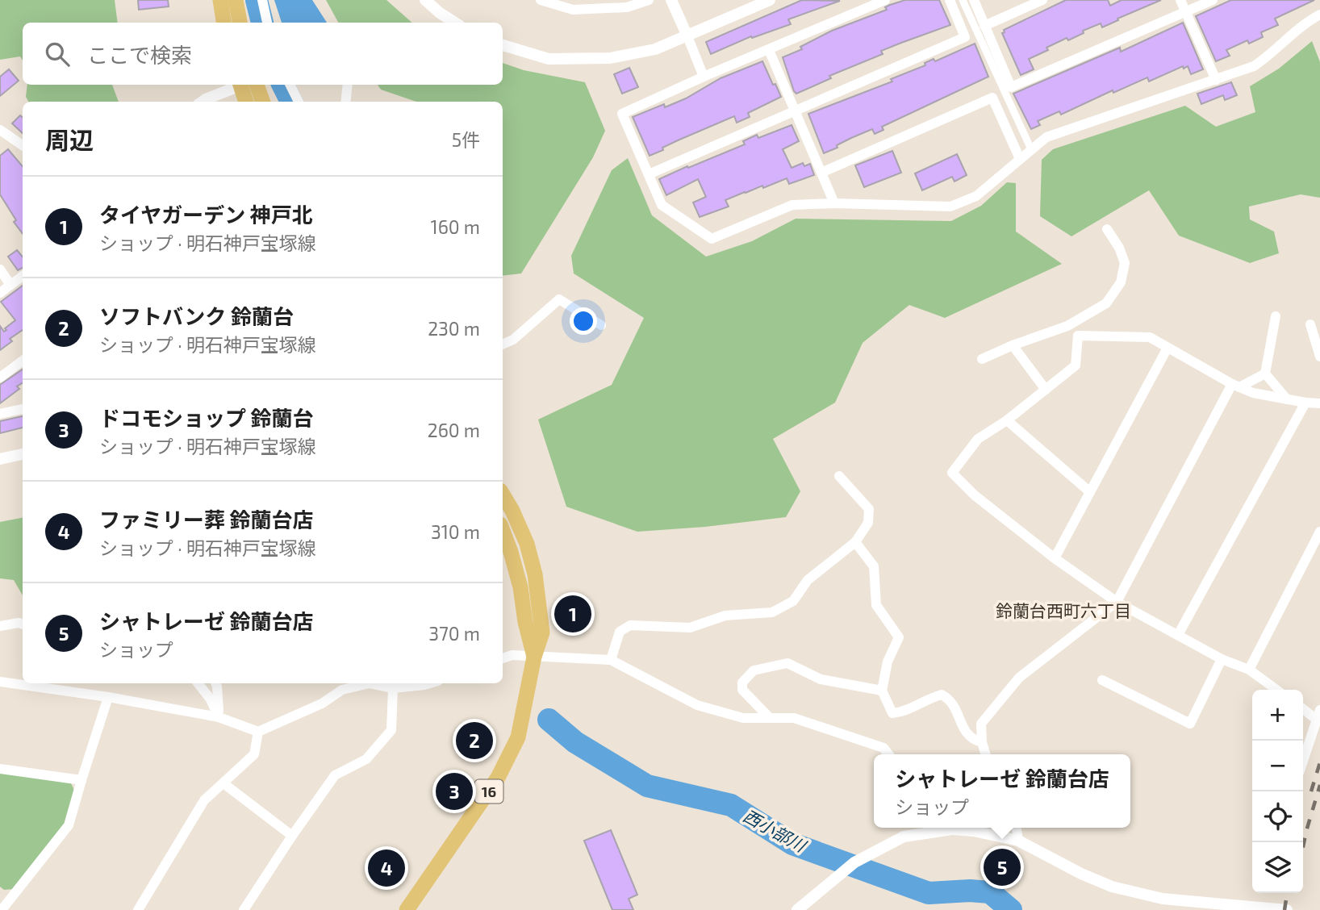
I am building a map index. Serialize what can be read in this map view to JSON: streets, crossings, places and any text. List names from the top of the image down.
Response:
{
  "streets": {
    "main road": ["16"]
  },
  "districts": ["鈴蘭台西町六丁目"],
  "water": ["西小部川"],
  "page": {
    "search": "ここで検索",
    "heading": ["周辺", "5件"],
    "list": [
      {
        "mark": "1",
        "name": "タイヤガーデン 神戸北",
        "note": "ショップ · 明石神戸宝塚線",
        "value": "160 m"
      },
      {
        "mark": "2",
        "name": "ソフトバンク 鈴蘭台",
        "note": "ショップ · 明石神戸宝塚線",
        "value": "230 m"
      },
      {
        "mark": "3",
        "name": "ドコモショップ 鈴蘭台",
        "note": "ショップ · 明石神戸宝塚線",
        "value": "260 m"
      },
      {
        "mark": "4",
        "name": "ファミリー葬 鈴蘭台店",
        "note": "ショップ · 明石神戸宝塚線",
        "value": "310 m"
      },
      {
        "mark": "5",
        "name": "シャトレーゼ 鈴蘭台店",
        "note": "ショップ",
        "value": "370 m"
      }
    ],
    "pins": [
      "1",
      "2",
      "3",
      "5",
      "4"
    ],
    "map_buttons": ["+", "−"],
    "popup": ["シャトレーゼ 鈴蘭台店", "ショップ"]
  }
}
